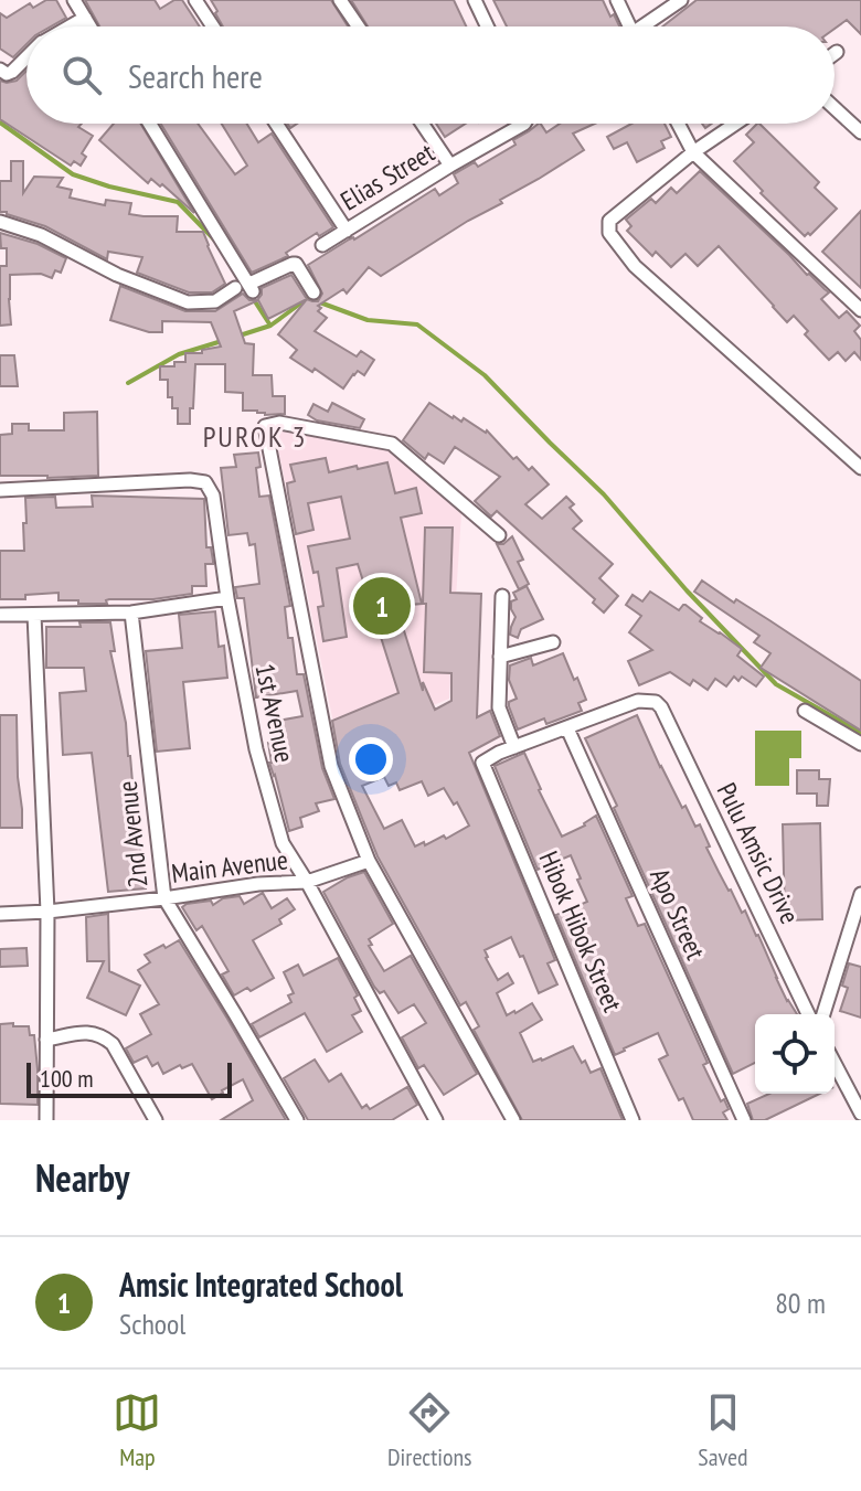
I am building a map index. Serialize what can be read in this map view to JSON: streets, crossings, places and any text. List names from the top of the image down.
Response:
{
  "streets": {
    "street": [
      "Elias Street",
      "1st Avenue",
      "2nd Avenue",
      "Pulu Amsic Drive",
      "Main Avenue",
      "Apo Street",
      "Hibok Hibok Street"
    ]
  },
  "crossings": [
    ["1st Avenue", "Main Avenue"],
    ["2nd Avenue", "Main Avenue"],
    ["Pulu Amsic Drive", "Apo Street"]
  ],
  "districts": ["PUROK 3"],
  "scale_bar": "100 m",
  "page": {
    "search": "Search here",
    "pins": "1",
    "scale": "100 m",
    "heading": "Nearby",
    "list": [
      {
        "mark": "1",
        "name": "Amsic Integrated School",
        "note": "School",
        "value": "80 m"
      }
    ],
    "nav": ["Map", "Directions", "Saved"]
  }
}
